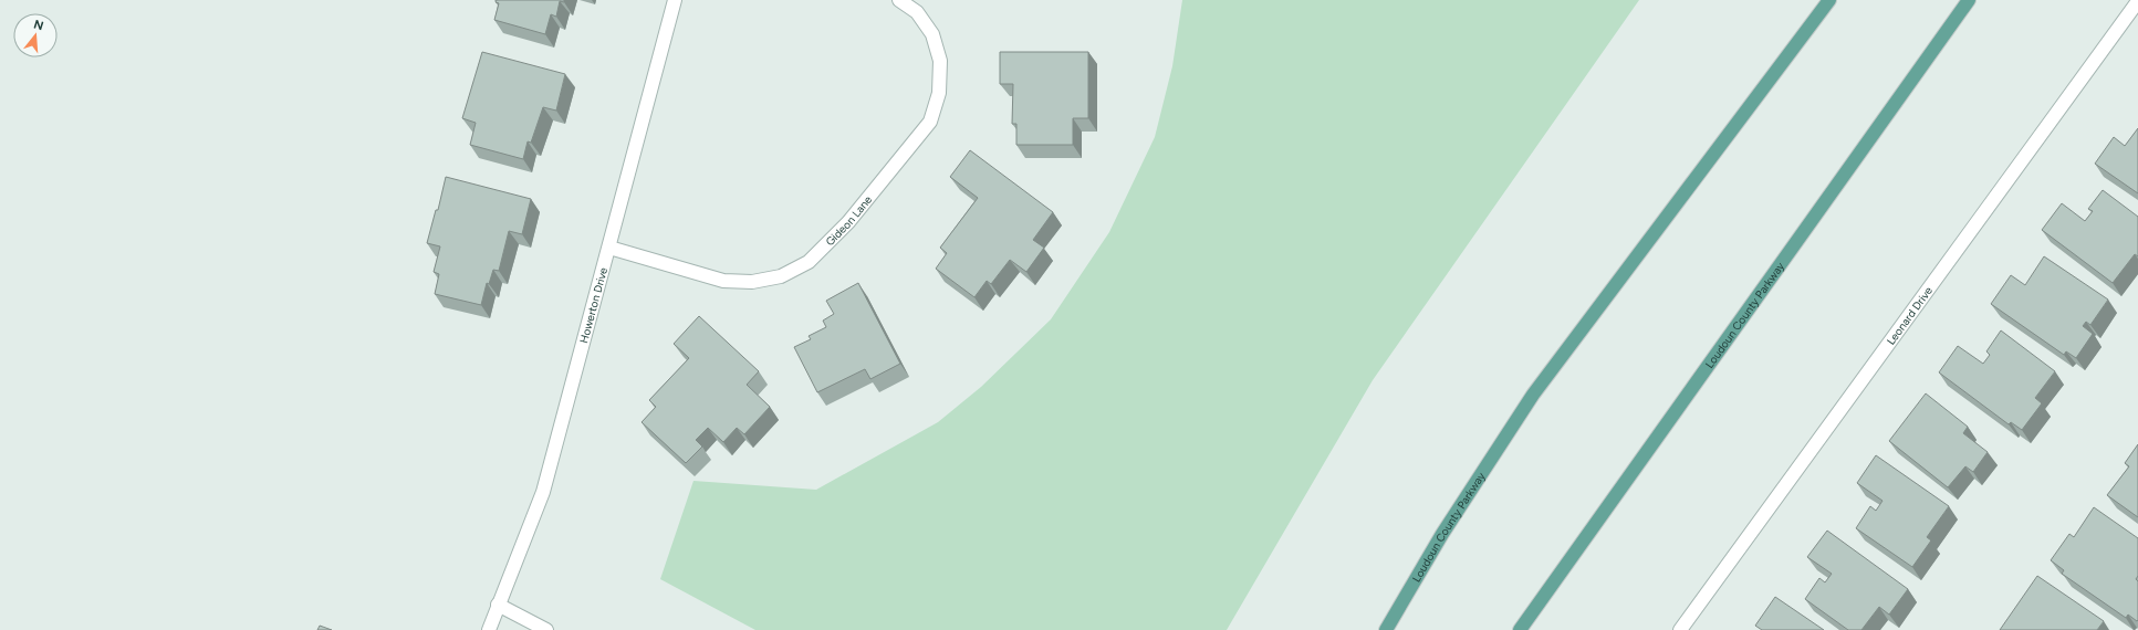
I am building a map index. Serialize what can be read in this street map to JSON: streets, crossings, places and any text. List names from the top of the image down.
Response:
{
  "streets": {
    "main road": ["Loudoun County Parkway"],
    "street": ["Gideon Lane", "Howerton Drive", "Leonard Drive"]
  },
  "crossings": [
    ["Gideon Lane", "Howerton Drive"]
  ],
  "north": "top"
}
